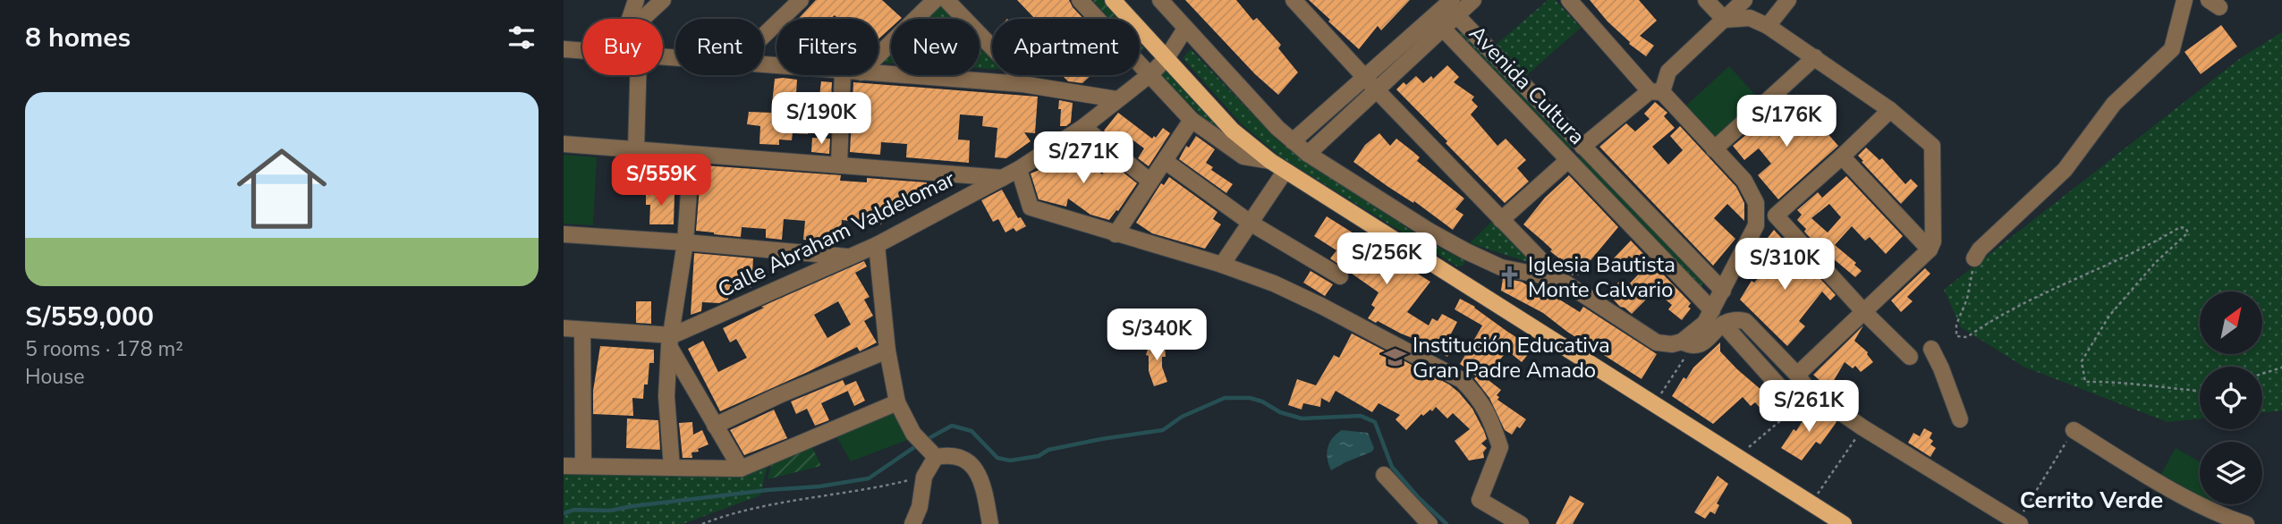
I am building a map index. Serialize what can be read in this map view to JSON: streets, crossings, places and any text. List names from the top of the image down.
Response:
{
  "streets": {
    "street": ["Avenida Cultura", "Calle Abraham Valdelomar"]
  },
  "districts": ["Cerrito Verde"],
  "places": {
    "church": ["Iglesia Bautista Monte Calvario"],
    "school or university": ["Institución Educativa Gran Padre Amado"]
  },
  "north": "top right",
  "page": {
    "heading": "8 homes",
    "chip": [
      "Buy",
      "Rent",
      "Filters",
      "New",
      "Apartment"
    ],
    "list": [
      {
        "name": "S/559,000",
        "note": "5 rooms · 178 m² · House"
      }
    ],
    "price": [
      "S/190K",
      "S/176K",
      "S/271K",
      "S/559K",
      "S/256K",
      "S/310K",
      "S/340K",
      "S/261K"
    ]
  }
}
